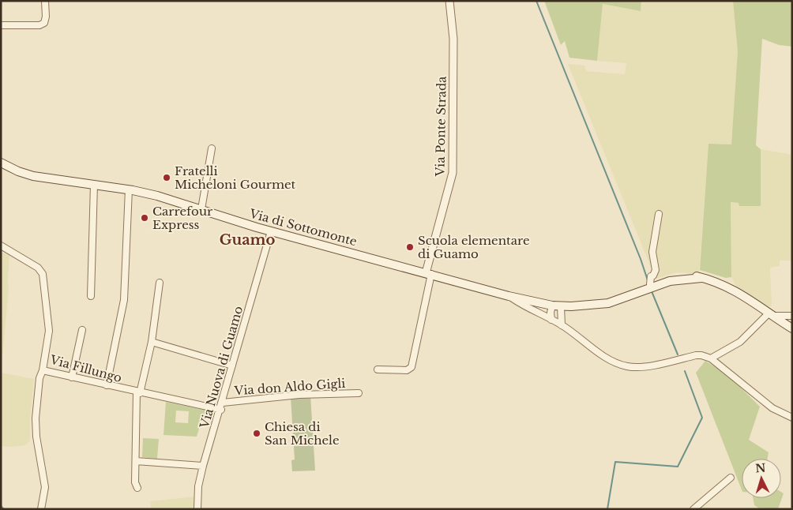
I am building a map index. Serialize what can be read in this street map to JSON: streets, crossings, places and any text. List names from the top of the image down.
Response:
{
  "streets": {
    "main road": ["Via di Sottomonte"],
    "street": [
      "Via Ponte Strada",
      "Via Nuova di Guamo",
      "Via Fillungo",
      "Via don Aldo Gigli"
    ]
  },
  "crossings": [
    ["Via Ponte Strada", "Via di Sottomonte"],
    ["Via di Sottomonte", "Via Nuova di Guamo"],
    ["Via Nuova di Guamo", "Via Fillungo"],
    ["Via Nuova di Guamo", "Via don Aldo Gigli"]
  ],
  "districts": ["Guamo"],
  "places": [
    "Fratelli Micheloni Gourmet",
    "Carrefour Express",
    "Scuola elementare di Guamo",
    "Chiesa di San Michele"
  ],
  "north": "top"
}
